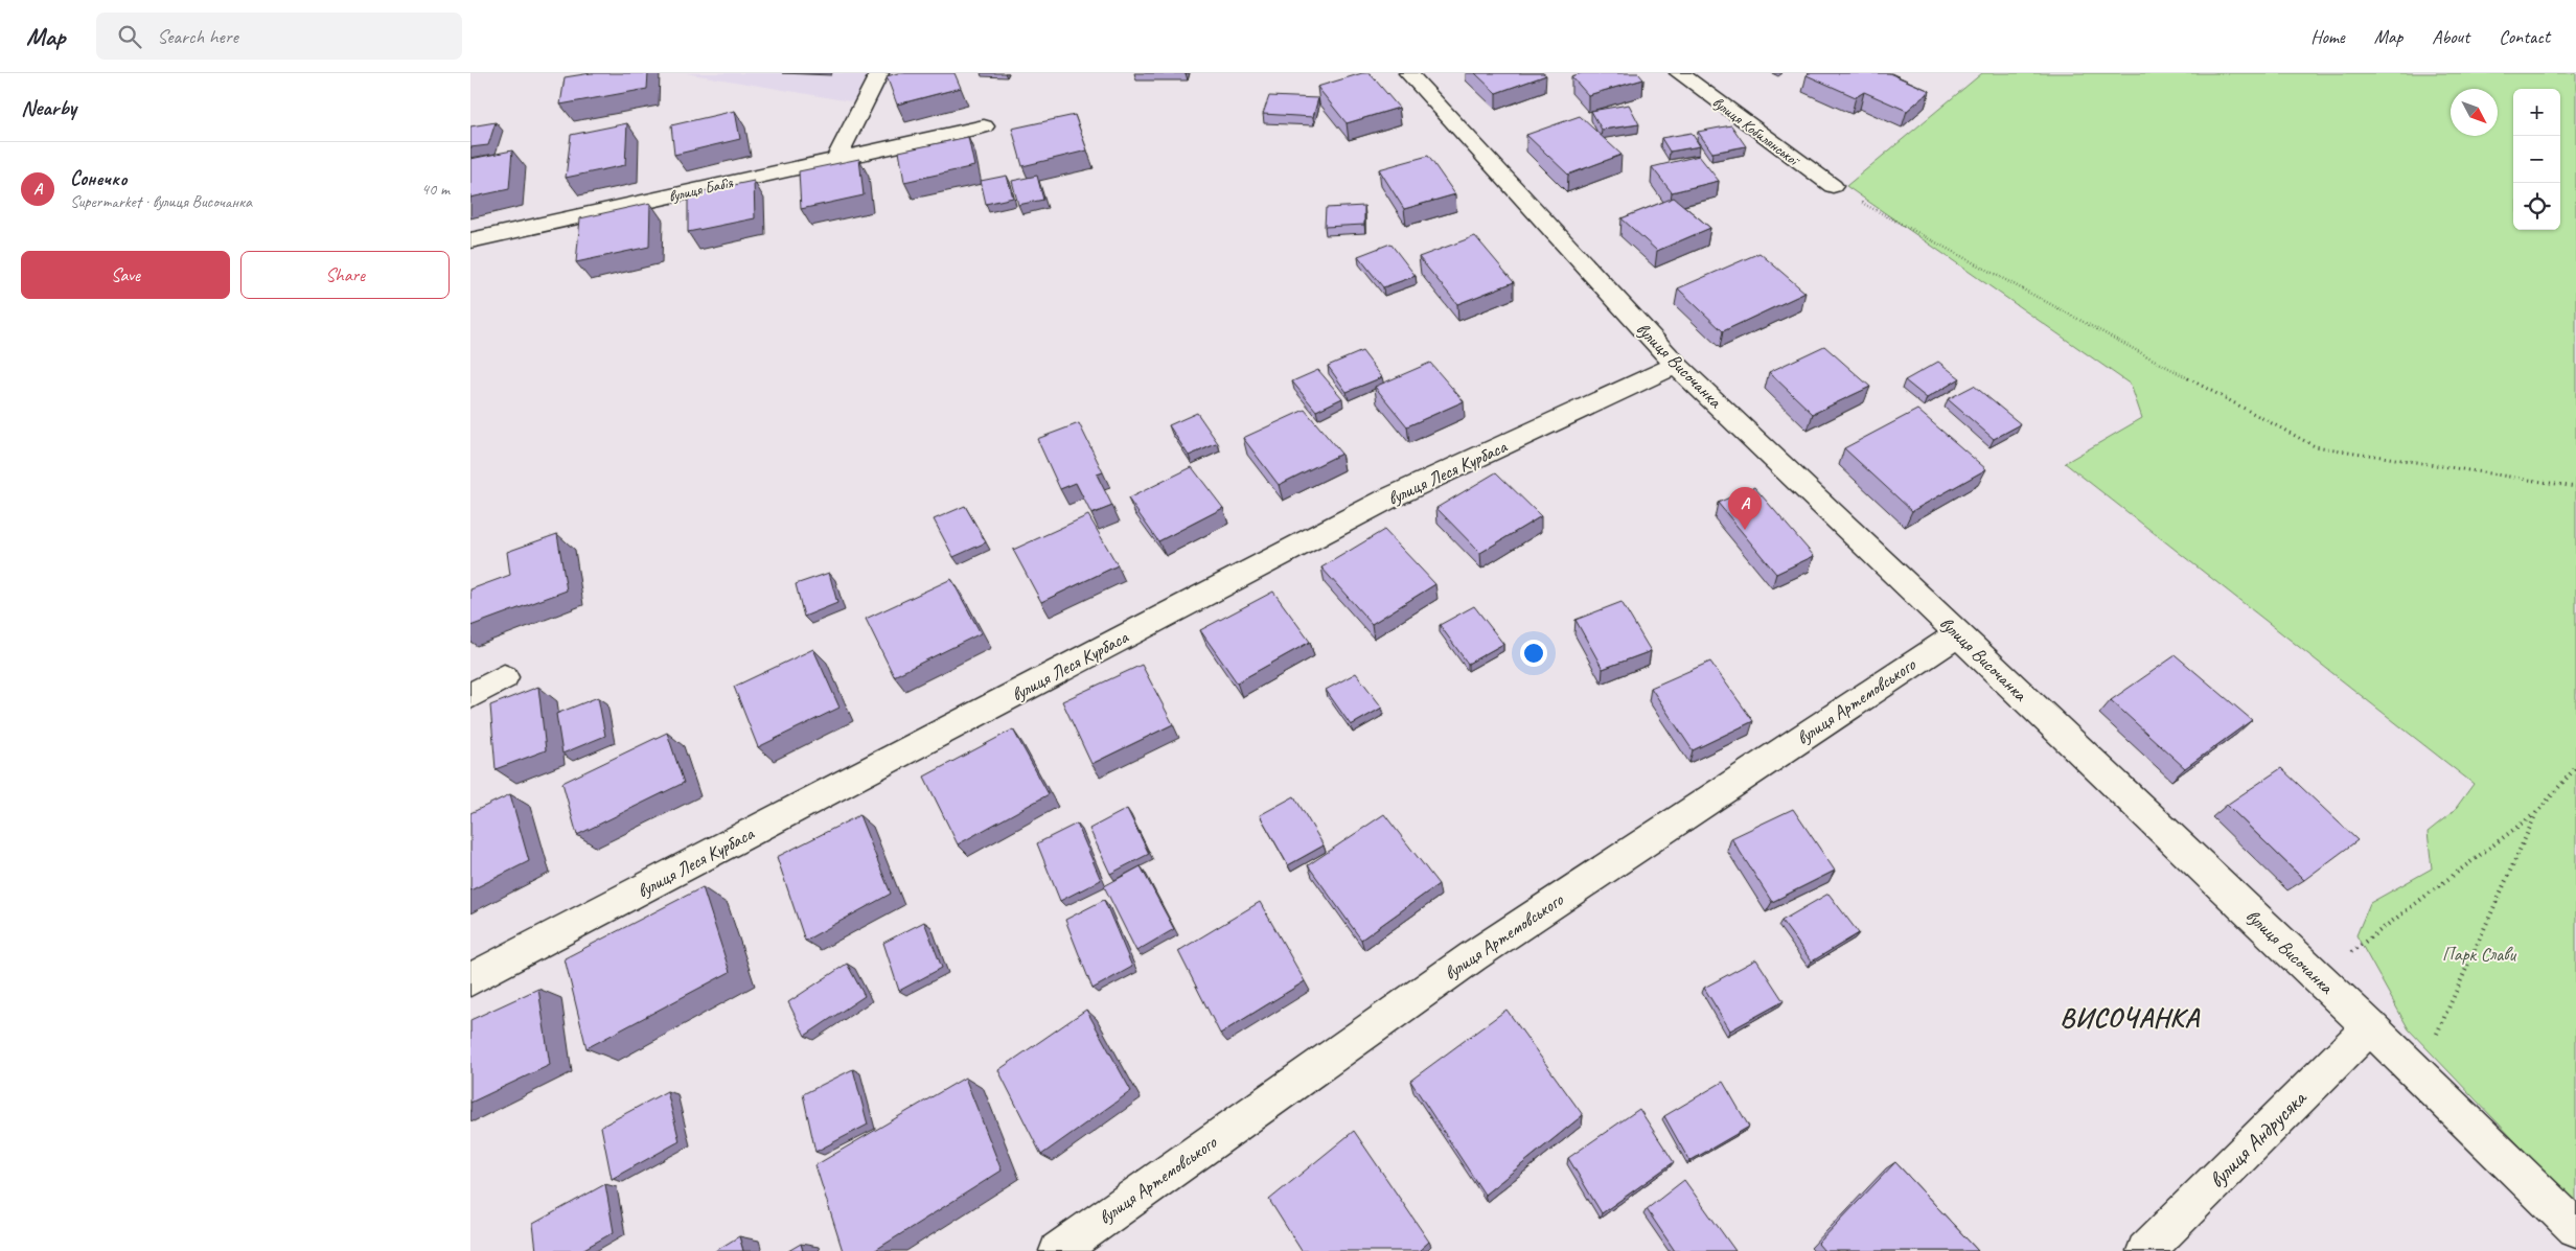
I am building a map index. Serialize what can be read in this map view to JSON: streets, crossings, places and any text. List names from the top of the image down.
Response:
{
  "streets": {
    "street": [
      "вулиця Кобилянської",
      "вулиця Бабія",
      "вулиця Височанка",
      "вулиця Леся Курбаса",
      "вулиця Артемовського",
      "вулиця Андрусяка"
    ]
  },
  "crossings": [
    ["вулиця Височанка", "вулиця Леся Курбаса"],
    ["вулиця Височанка", "вулиця Артемовського"],
    ["вулиця Височанка", "вулиця Андрусяка"]
  ],
  "districts": ["ВИСОЧАНКА"],
  "parks": ["Парк Слави"],
  "north": "bottom right",
  "page": {
    "header": "Map",
    "search": "Search here",
    "nav": [
      "Home",
      "Map",
      "About",
      "Contact"
    ],
    "heading": "Nearby",
    "map_buttons": ["+", "−"],
    "list": [
      {
        "mark": "A",
        "name": "Сонечко",
        "note": "Supermarket · вулиця Височанка",
        "value": "40 m"
      }
    ],
    "buttons": ["Save", "Share"],
    "pins": "A"
  }
}
